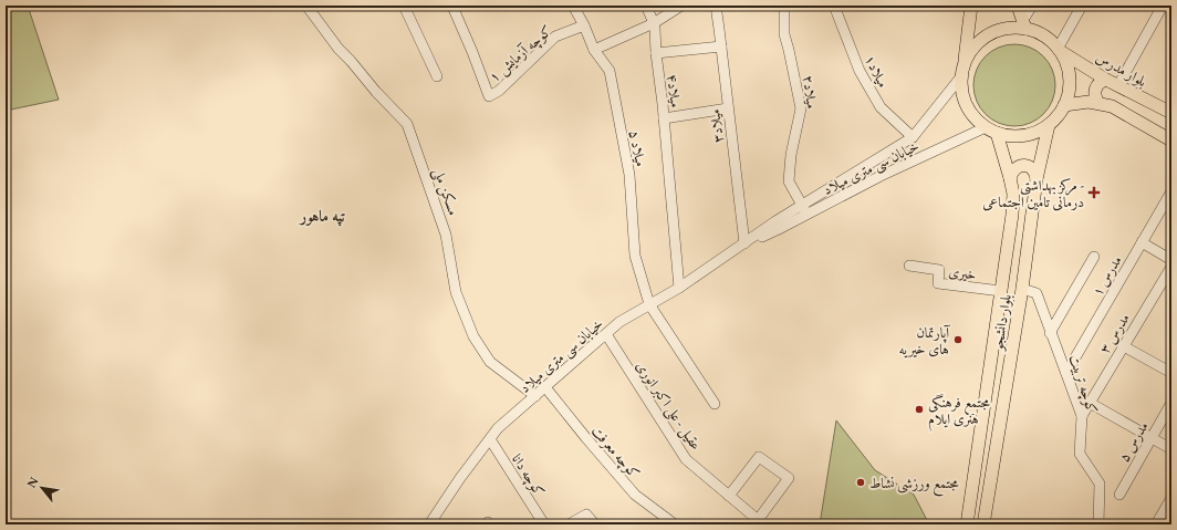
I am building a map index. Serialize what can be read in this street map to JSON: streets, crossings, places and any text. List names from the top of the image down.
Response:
{
  "streets": {
    "main road": ["بلوار مدرس", "بلوار دانشجو"],
    "street": [
      "۱ کوچه آزمایش",
      "میلاد۱",
      "میلاد۴",
      "میلاد۲",
      "میلاد۳",
      "میلاد ۵",
      "خیابان سی متری میلاد",
      "مسکن ملی",
      "خیری",
      "مدرس ۱",
      "مدرس ۳",
      "کوچه تربیت",
      "عقیل - علی اکبر انوری",
      "مدرس ۵",
      "کوچه معرفت",
      "کوچه دانا"
    ]
  },
  "crossings": [
    ["۱ کوچه آزمایش", "میلاد ۵"],
    ["بلوار مدرس", "خیابان سی متری میلاد"],
    ["بلوار مدرس", "بلوار دانشجو"],
    ["میلاد۱", "خیابان سی متری میلاد"],
    ["میلاد۴", "خیابان سی متری میلاد"],
    ["میلاد۲", "خیابان سی متری میلاد"],
    ["میلاد۳", "خیابان سی متری میلاد"],
    ["میلاد ۵", "خیابان سی متری میلاد"],
    ["خیابان سی متری میلاد", "مسکن ملی"],
    ["خیابان سی متری میلاد", "بلوار دانشجو"],
    ["خیابان سی متری میلاد", "عقیل - علی اکبر انوری"],
    ["خیابان سی متری میلاد", "کوچه معرفت"],
    ["خیابان سی متری میلاد", "کوچه دانا"],
    ["خیری", "بلوار دانشجو"],
    ["مدرس ۱", "کوچه تربیت"],
    ["بلوار دانشجو", "کوچه تربیت"],
    ["مدرس ۳", "کوچه تربیت"]
  ],
  "districts": ["تپه ماهور"],
  "places": {
    "health": ["مرکز بهداشتی - درمانی تامین اجتماعی"],
    "other": ["آپارتمان های خیریه", "مجتمع فرهنگی هنری ایلام", "مجتمع ورزشی نشاط"]
  },
  "north": "top left"
}
